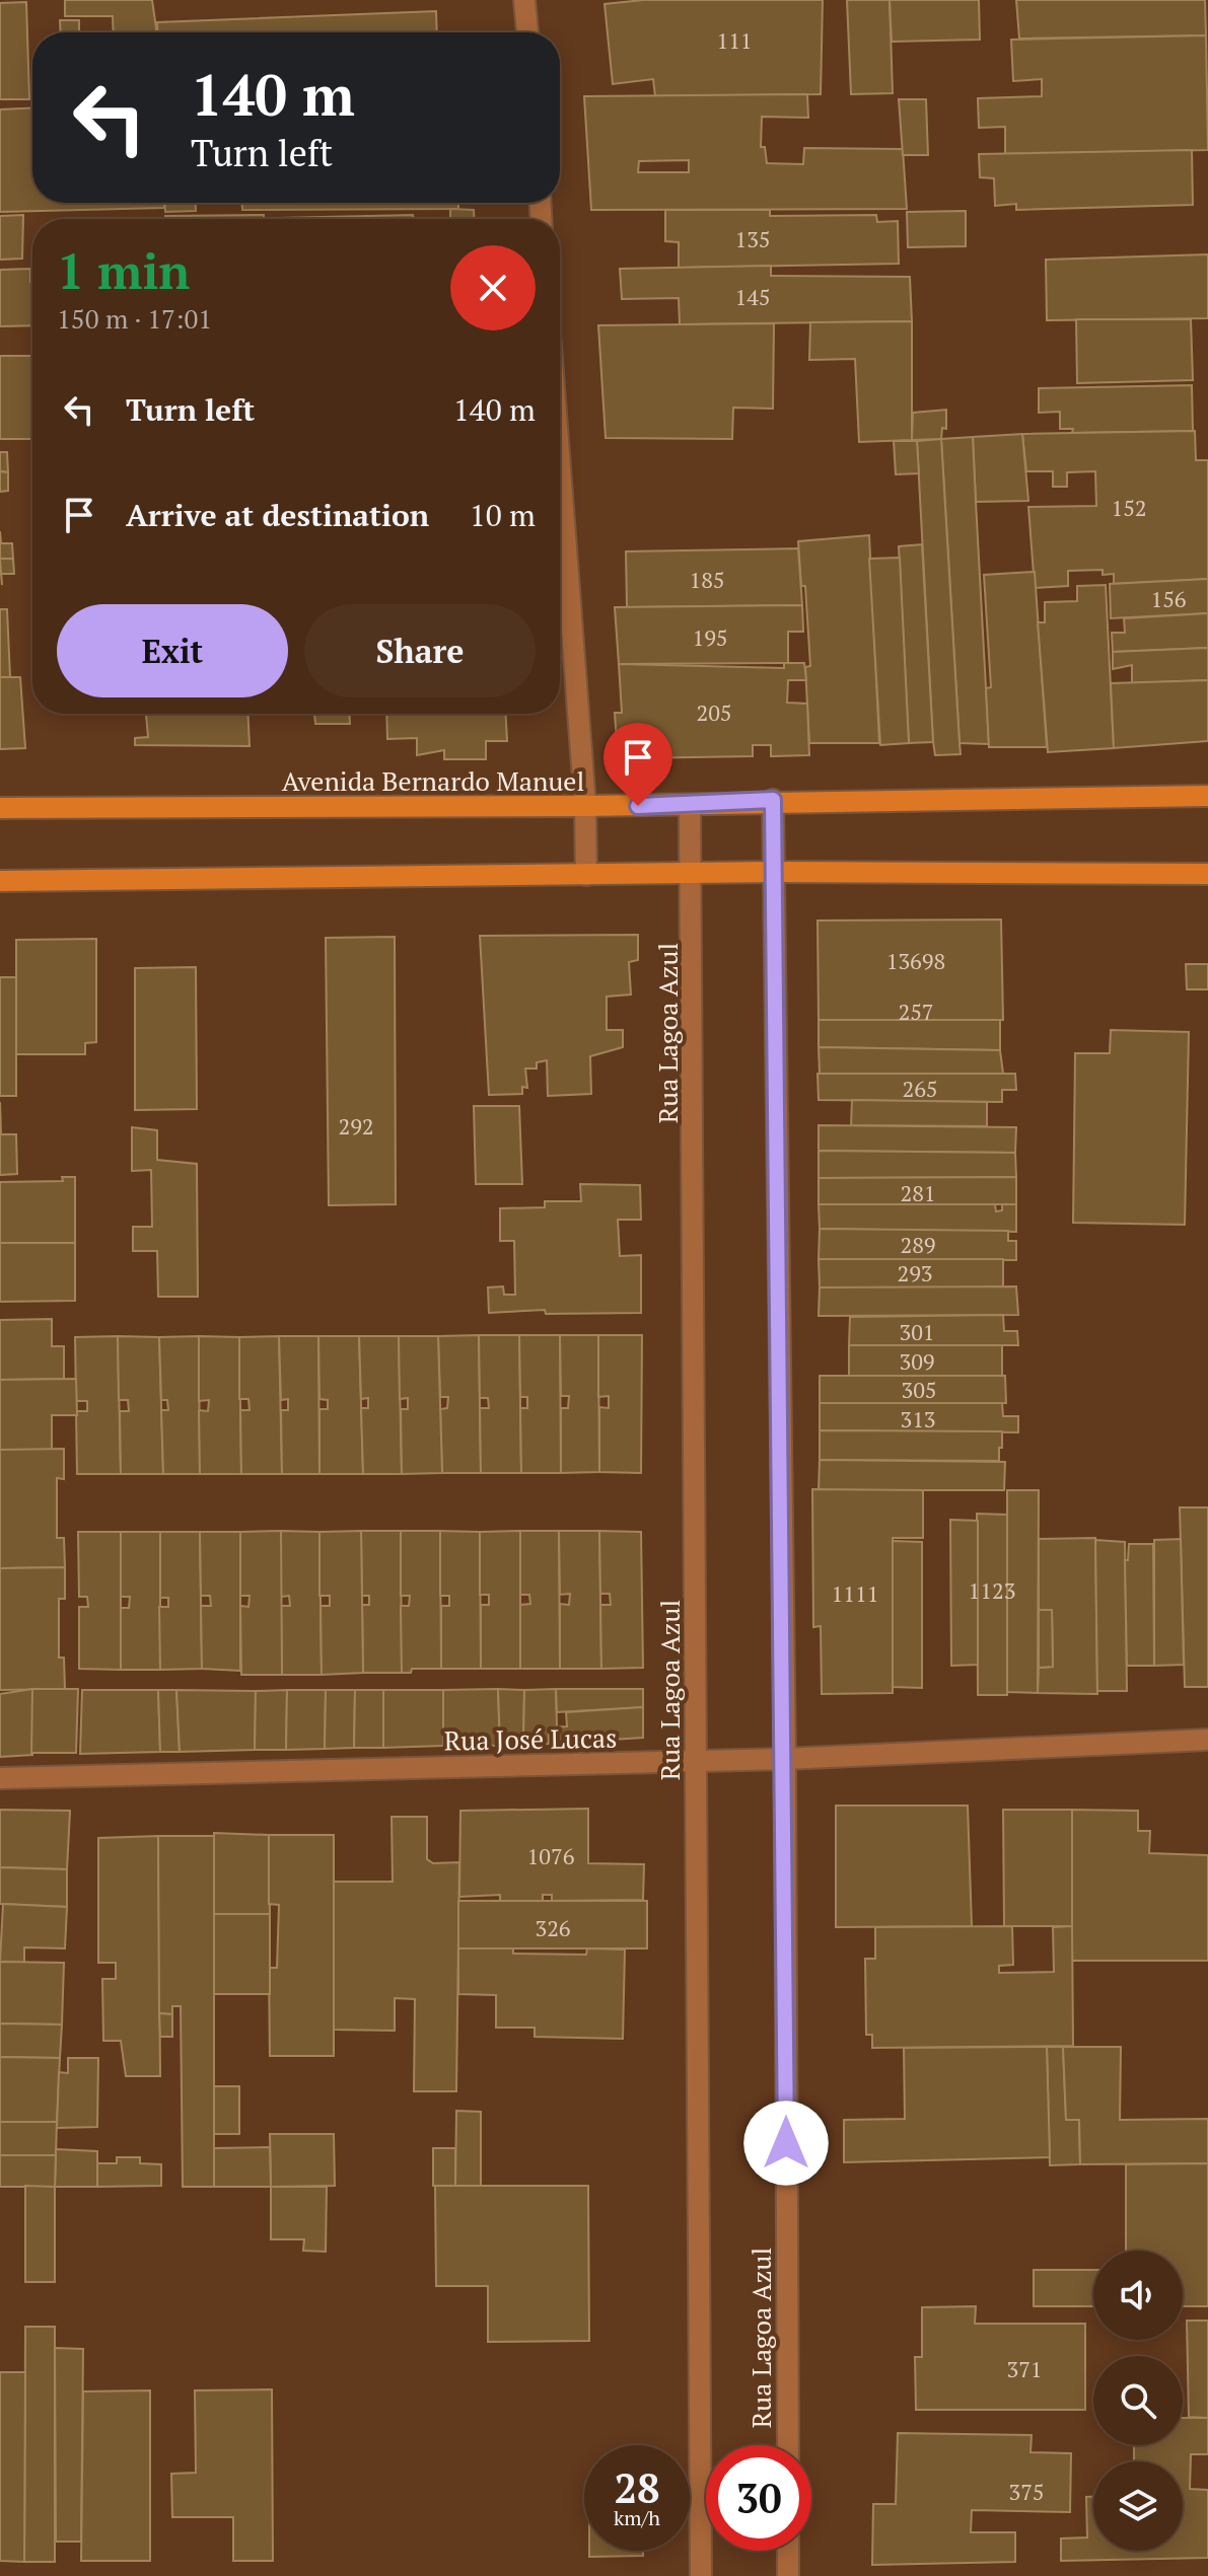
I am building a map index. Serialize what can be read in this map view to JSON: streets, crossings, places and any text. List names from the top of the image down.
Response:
{
  "streets": {
    "street": ["Avenida Bernardo Manuel", "Rua Lagoa Azul", "Rua José Lucas"]
  },
  "crossings": [
    ["Avenida Bernardo Manuel", "Rua Lagoa Azul"],
    ["Rua Lagoa Azul", "Rua José Lucas"]
  ],
  "house_numbers": [
    "111",
    "135",
    "145",
    "152",
    "185",
    "156",
    "195",
    "205",
    "13698",
    "257",
    "265",
    "292",
    "281",
    "289",
    "293",
    "301",
    "309",
    "305",
    "313",
    "1123",
    "1111",
    "1076",
    "326",
    "371",
    "375"
  ],
  "page": {
    "turn": ["140 m", "Turn left"],
    "heading": ["1 min", "150 m · 17:01"],
    "list": [
      {
        "name": "Turn left",
        "value": "140 m"
      },
      {
        "name": "Arrive at destination",
        "value": "10 m"
      }
    ],
    "buttons": ["Exit", "Share"],
    "speed": "28 km/h",
    "limit": "30"
  }
}
